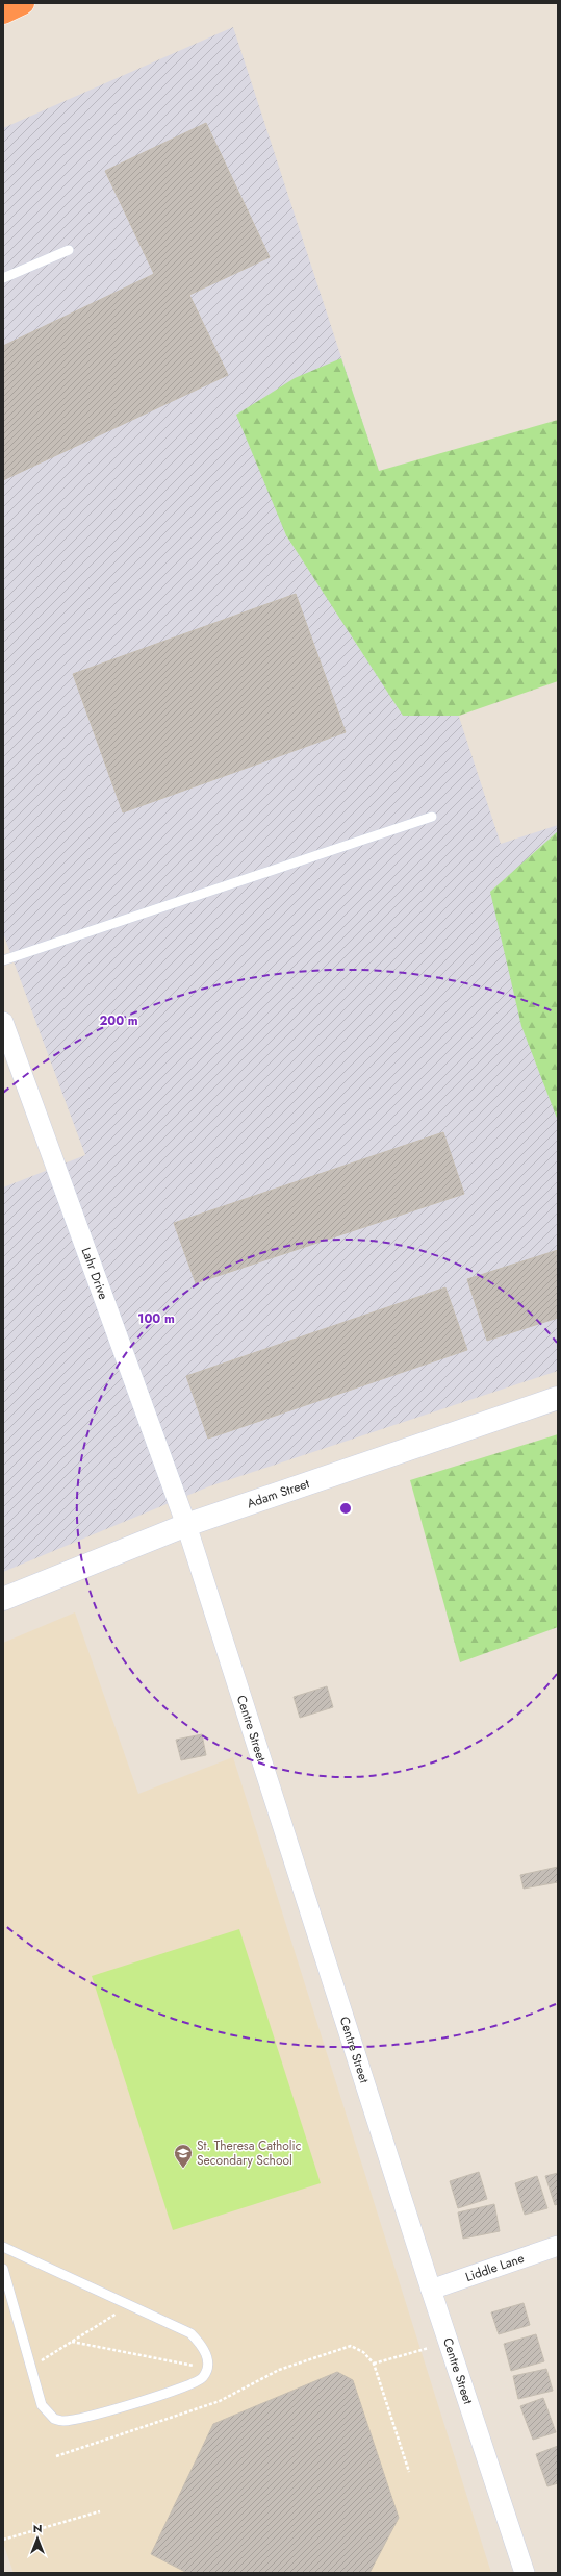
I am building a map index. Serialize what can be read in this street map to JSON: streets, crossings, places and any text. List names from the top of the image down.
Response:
{
  "streets": {
    "street": [
      "Lahr Drive",
      "Adam Street",
      "Centre Street",
      "Liddle Lane"
    ]
  },
  "crossings": [
    ["Lahr Drive", "Adam Street"],
    ["Lahr Drive", "Centre Street"],
    ["Adam Street", "Centre Street"],
    ["Centre Street", "Liddle Lane"]
  ],
  "places": {
    "school or university": ["St. Theresa Catholic Secondary School"]
  },
  "north": "top",
  "rings": ["200 m", "100 m"]
}
